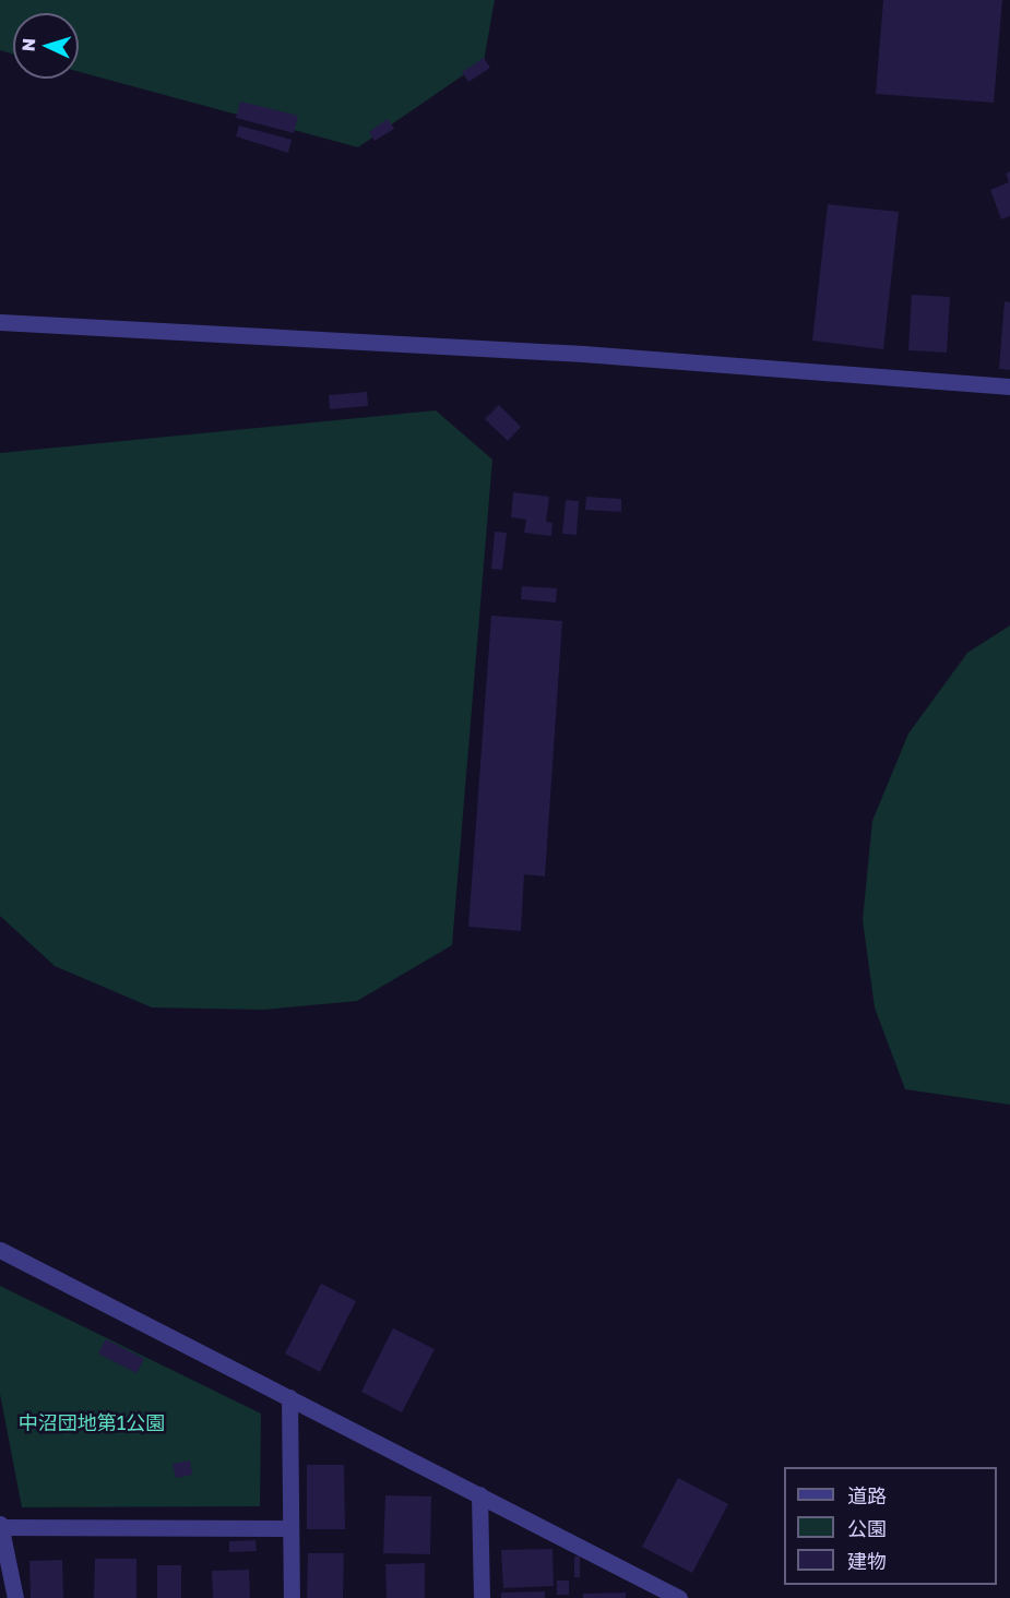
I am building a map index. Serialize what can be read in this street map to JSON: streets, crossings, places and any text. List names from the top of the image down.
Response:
{
  "parks": ["中沼団地第1公園"],
  "legend": ["道路", "公園", "建物"],
  "north": "left"
}
